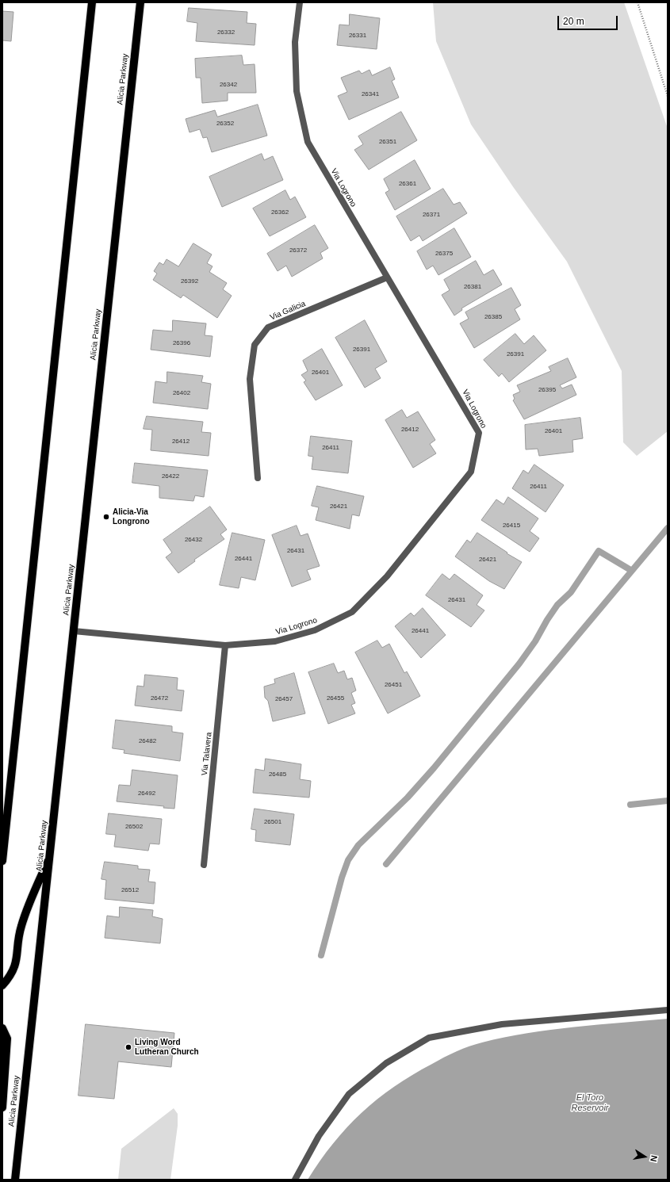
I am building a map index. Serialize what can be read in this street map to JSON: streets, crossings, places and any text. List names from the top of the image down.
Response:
{
  "streets": {
    "main road": ["Alicia Parkway"],
    "street": ["Via Logrono", "Via Galicia", "Via Talavera"]
  },
  "crossings": [
    ["Alicia Parkway", "Via Logrono"],
    ["Via Logrono", "Via Galicia"],
    ["Via Logrono", "Via Talavera"]
  ],
  "water": ["El Toro Reservoir"],
  "places": ["Alicia-Via Longrono", "Living Word Lutheran Church"],
  "house_numbers": [
    "26332",
    "26331",
    "26342",
    "26341",
    "26352",
    "26351",
    "26361",
    "26362",
    "26371",
    "26372",
    "26375",
    "26392",
    "26381",
    "26385",
    "26396",
    "26391",
    "26391",
    "26401",
    "26395",
    "26402",
    "26412",
    "26401",
    "26412",
    "26411",
    "26422",
    "26411",
    "26421",
    "26415",
    "26432",
    "26431",
    "26441",
    "26421",
    "26431",
    "26441",
    "26451",
    "26472",
    "26455",
    "26457",
    "26482",
    "26485",
    "26492",
    "26501",
    "26502",
    "26512"
  ],
  "scale_bar": "20 m",
  "north": "right"
}
